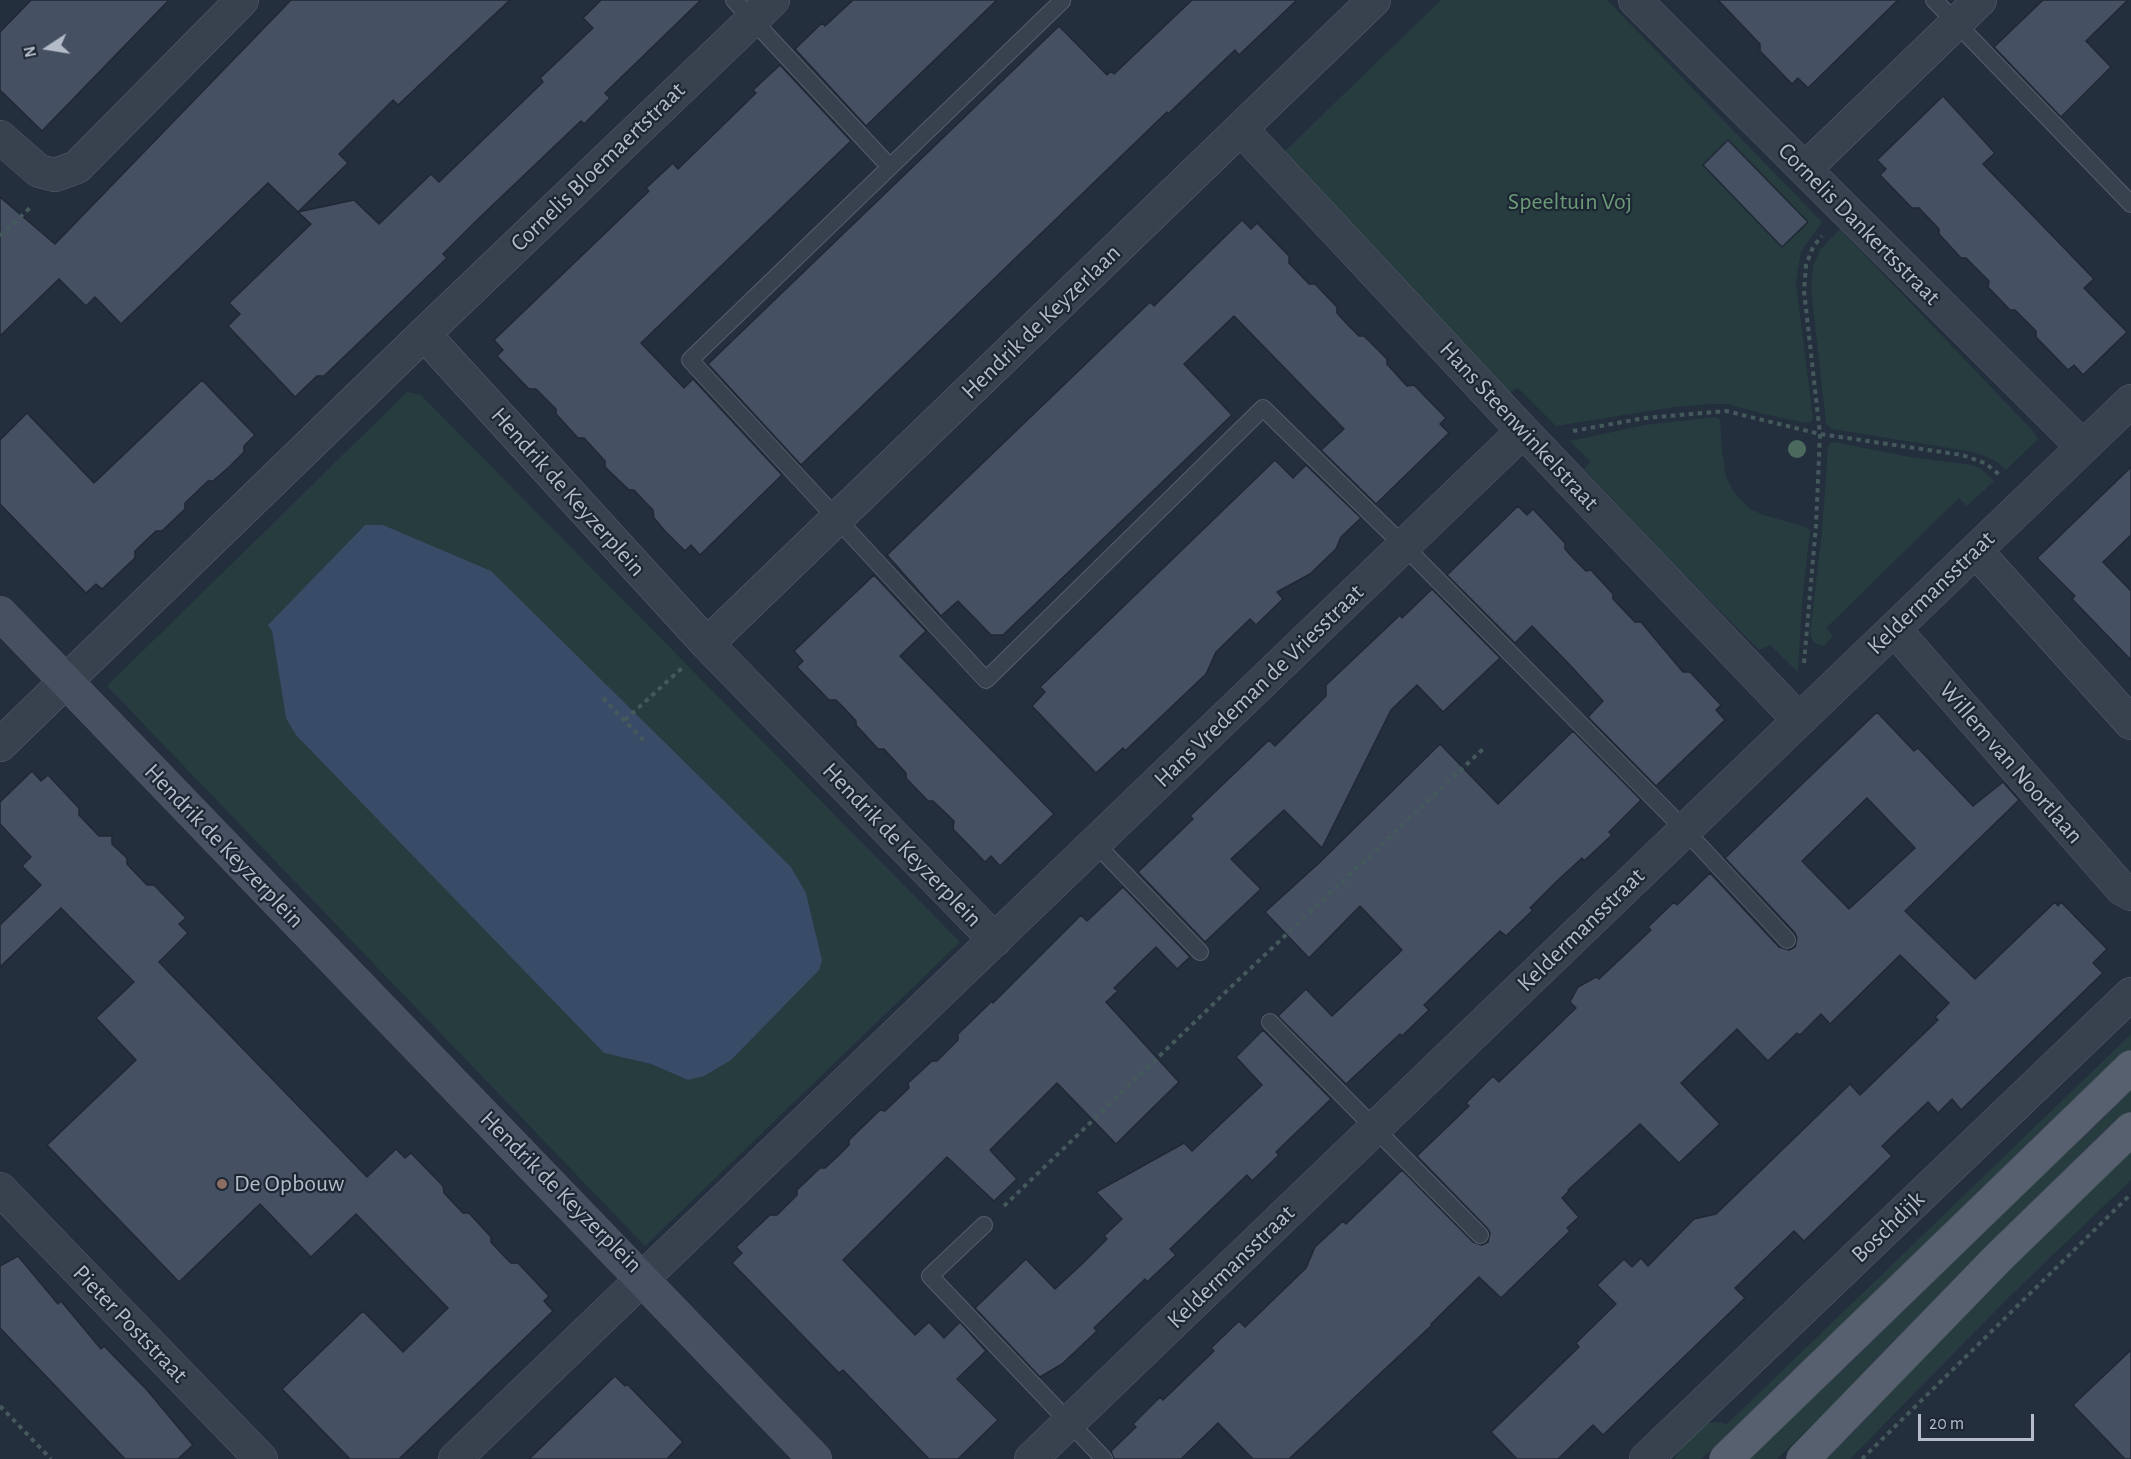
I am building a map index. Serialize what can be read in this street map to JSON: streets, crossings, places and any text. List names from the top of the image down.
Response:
{
  "streets": {
    "main road": ["Hendrik de Keyzerplein"],
    "street": [
      "Cornelis Bloemaertstraat",
      "Cornelis Dankertsstraat",
      "Hendrik de Keyzerlaan",
      "Hans Steenwinkelstraat",
      "Keldermansstraat",
      "Hans Vredeman de Vriesstraat",
      "Willem van Noortlaan",
      "Boschdijk",
      "Pieter Poststraat"
    ]
  },
  "crossings": [
    ["Cornelis Bloemaertstraat", "Hendrik de Keyzerplein"],
    ["Cornelis Dankertsstraat", "Keldermansstraat"],
    ["Hendrik de Keyzerlaan", "Hans Steenwinkelstraat"],
    ["Hendrik de Keyzerlaan", "Hendrik de Keyzerplein"],
    ["Hans Steenwinkelstraat", "Keldermansstraat"],
    ["Hans Steenwinkelstraat", "Hans Vredeman de Vriesstraat"],
    ["Hendrik de Keyzerplein", "Hans Vredeman de Vriesstraat"],
    ["Keldermansstraat", "Willem van Noortlaan"]
  ],
  "parks": ["Speeltuin Voj"],
  "places": ["De Opbouw"],
  "scale_bar": "20 m",
  "north": "left"
}
